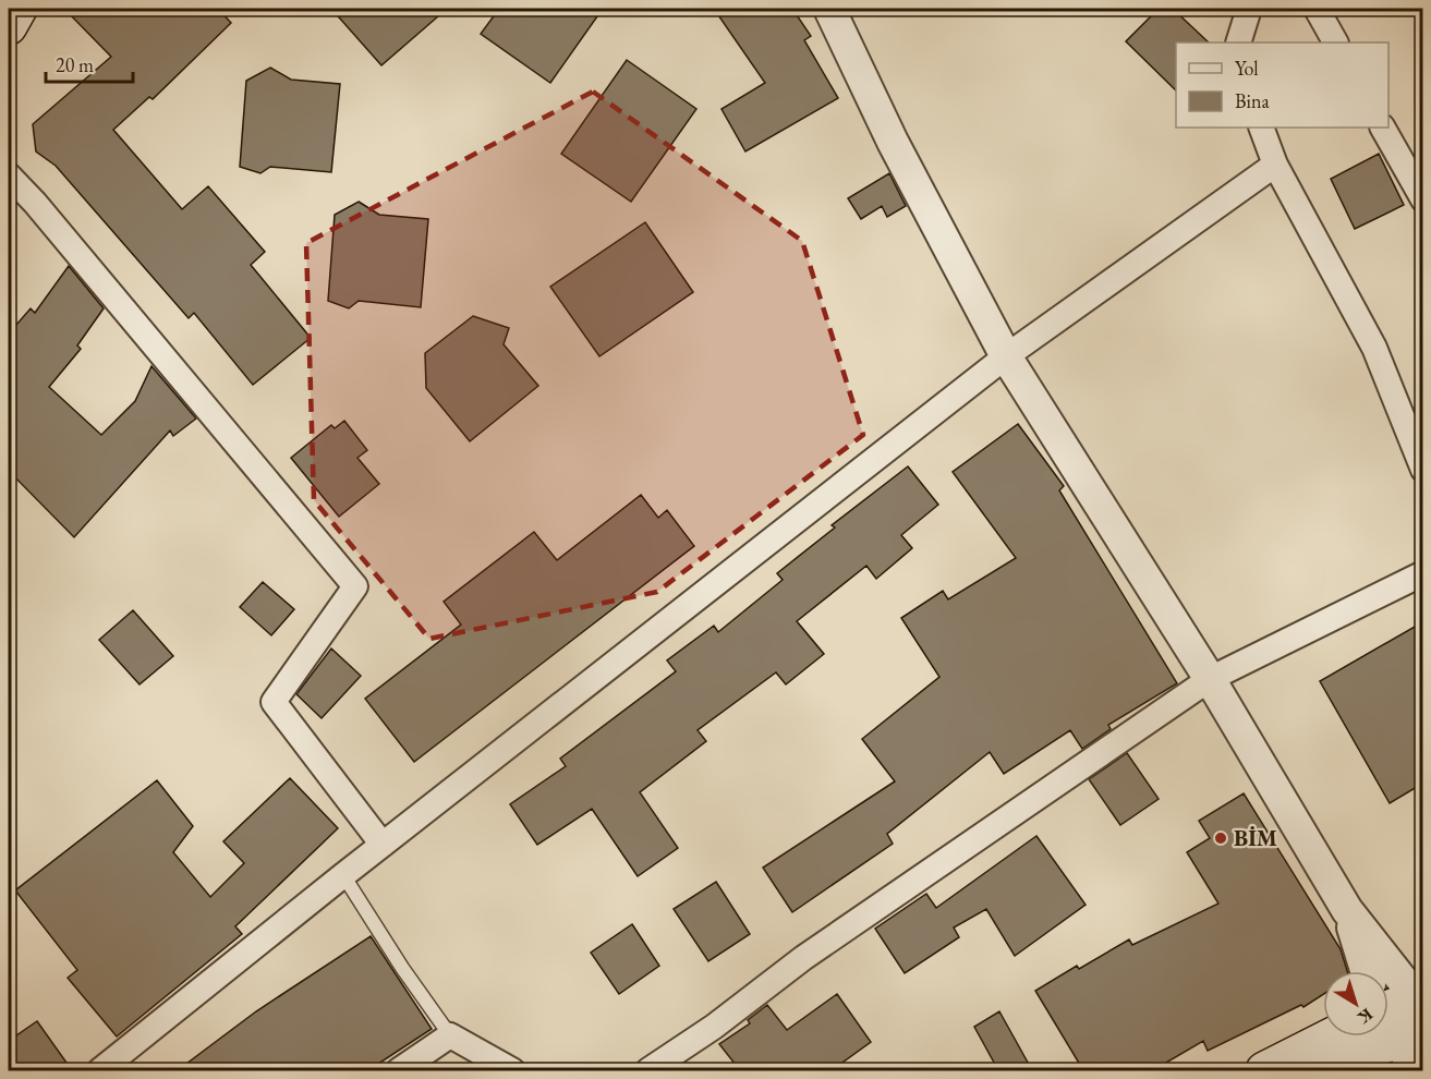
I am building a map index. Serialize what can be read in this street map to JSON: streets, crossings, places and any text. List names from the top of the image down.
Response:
{
  "places": ["BİM"],
  "legend": ["Yol", "Bina"],
  "scale_bar": "20 m",
  "north": "bottom right"
}
